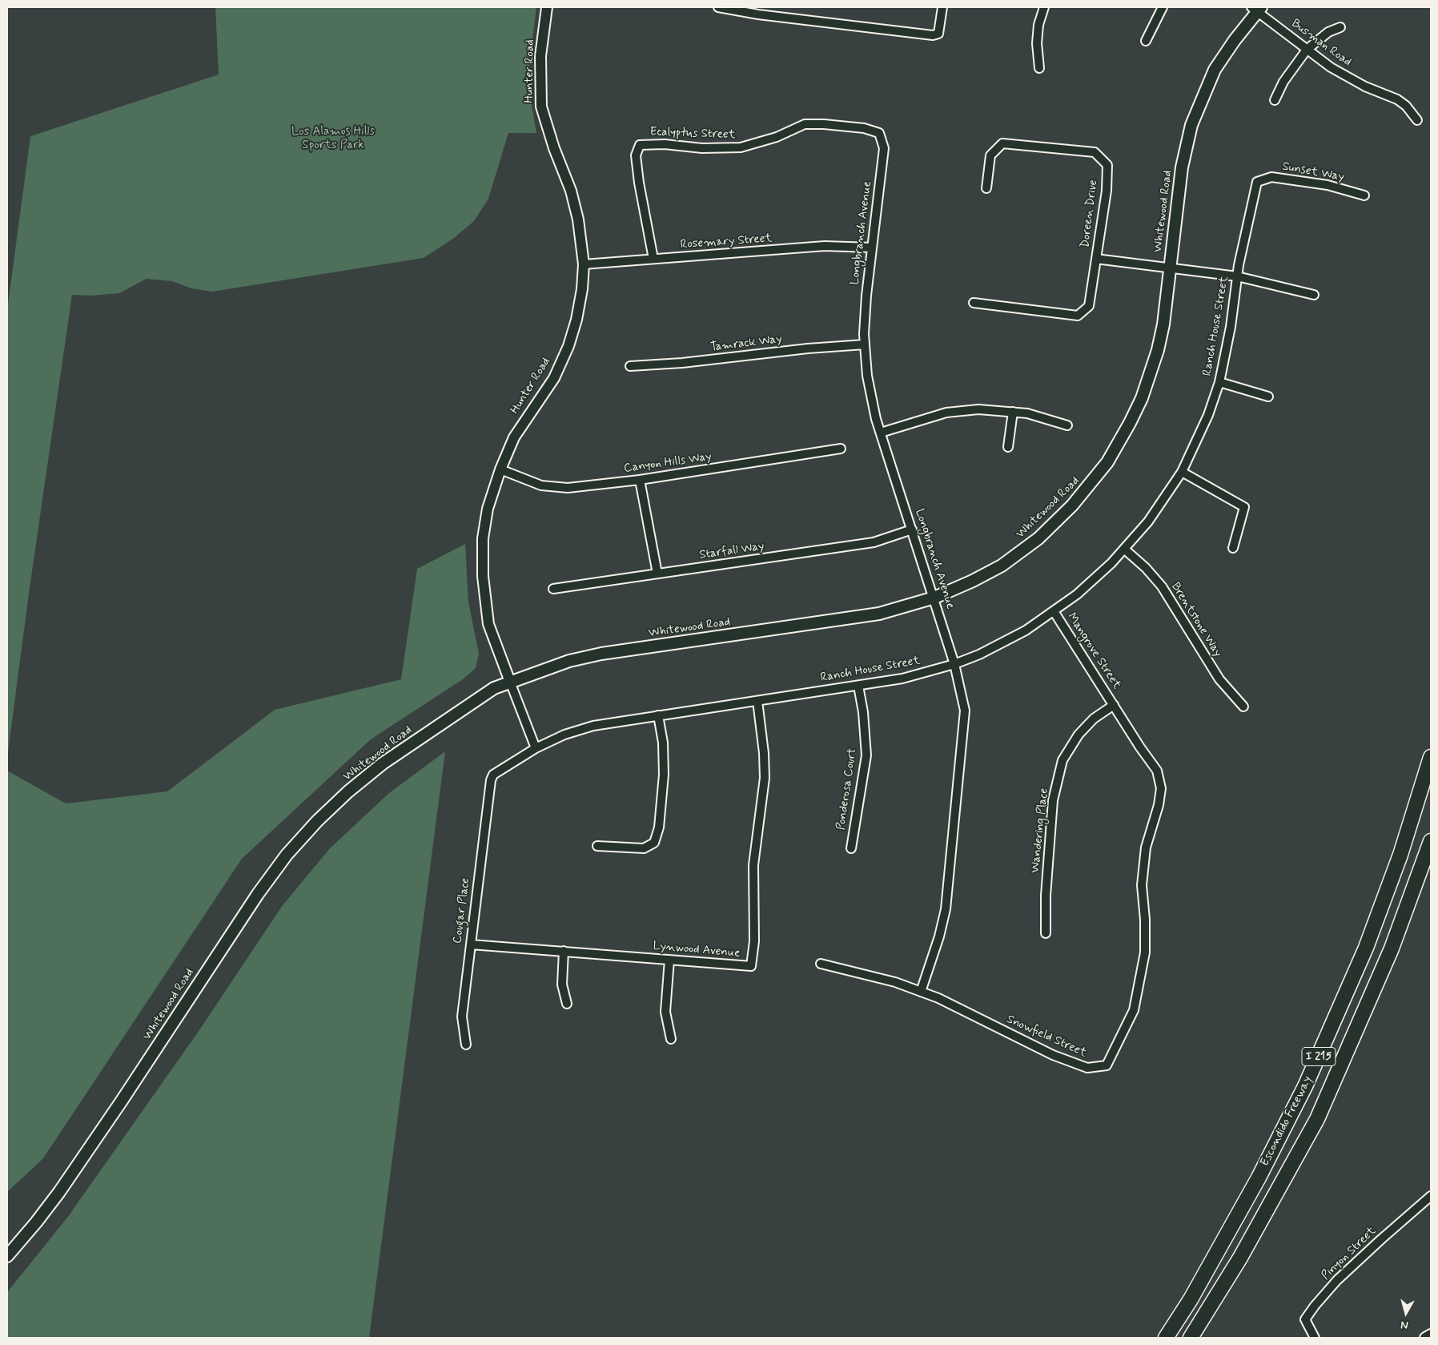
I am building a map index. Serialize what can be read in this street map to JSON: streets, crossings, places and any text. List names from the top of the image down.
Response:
{
  "streets": {
    "highway": ["I 215", "Escondido Freeway"],
    "main road": ["Whitewood Road"],
    "street": [
      "Busman Road",
      "Hunter Road",
      "Ecalyptus Street",
      "Sunset Way",
      "Doreen Drive",
      "Longbranch Avenue",
      "Rosemary Street",
      "Ranch House Street",
      "Tamrack Way",
      "Canyon Hills Way",
      "Starfall Way",
      "Brentstone Way",
      "Mangrove Street",
      "Ponderosa Court",
      "Wandering Place",
      "Cougar Place",
      "Lynwood Avenue",
      "Snowfield Street",
      "Pinyon Street"
    ]
  },
  "crossings": [
    ["Busman Road", "Whitewood Road"],
    ["Hunter Road", "Whitewood Road"],
    ["Hunter Road", "Rosemary Street"],
    ["Hunter Road", "Ranch House Street"],
    ["Hunter Road", "Canyon Hills Way"],
    ["Ecalyptus Street", "Longbranch Avenue"],
    ["Ecalyptus Street", "Rosemary Street"],
    ["Sunset Way", "Ranch House Street"],
    ["Whitewood Road", "Longbranch Avenue"],
    ["Longbranch Avenue", "Rosemary Street"],
    ["Longbranch Avenue", "Ranch House Street"],
    ["Longbranch Avenue", "Tamrack Way"],
    ["Longbranch Avenue", "Starfall Way"],
    ["Longbranch Avenue", "Snowfield Street"],
    ["Ranch House Street", "Brentstone Way"],
    ["Ranch House Street", "Mangrove Street"],
    ["Ranch House Street", "Ponderosa Court"],
    ["Ranch House Street", "Cougar Place"],
    ["Ranch House Street", "Lynwood Avenue"],
    ["Mangrove Street", "Wandering Place"],
    ["Mangrove Street", "Snowfield Street"],
    ["Wandering Place", "Snowfield Street"],
    ["Cougar Place", "Lynwood Avenue"]
  ],
  "parks": ["Los Alamos Hills Sports Park"],
  "north": "bottom"
}
